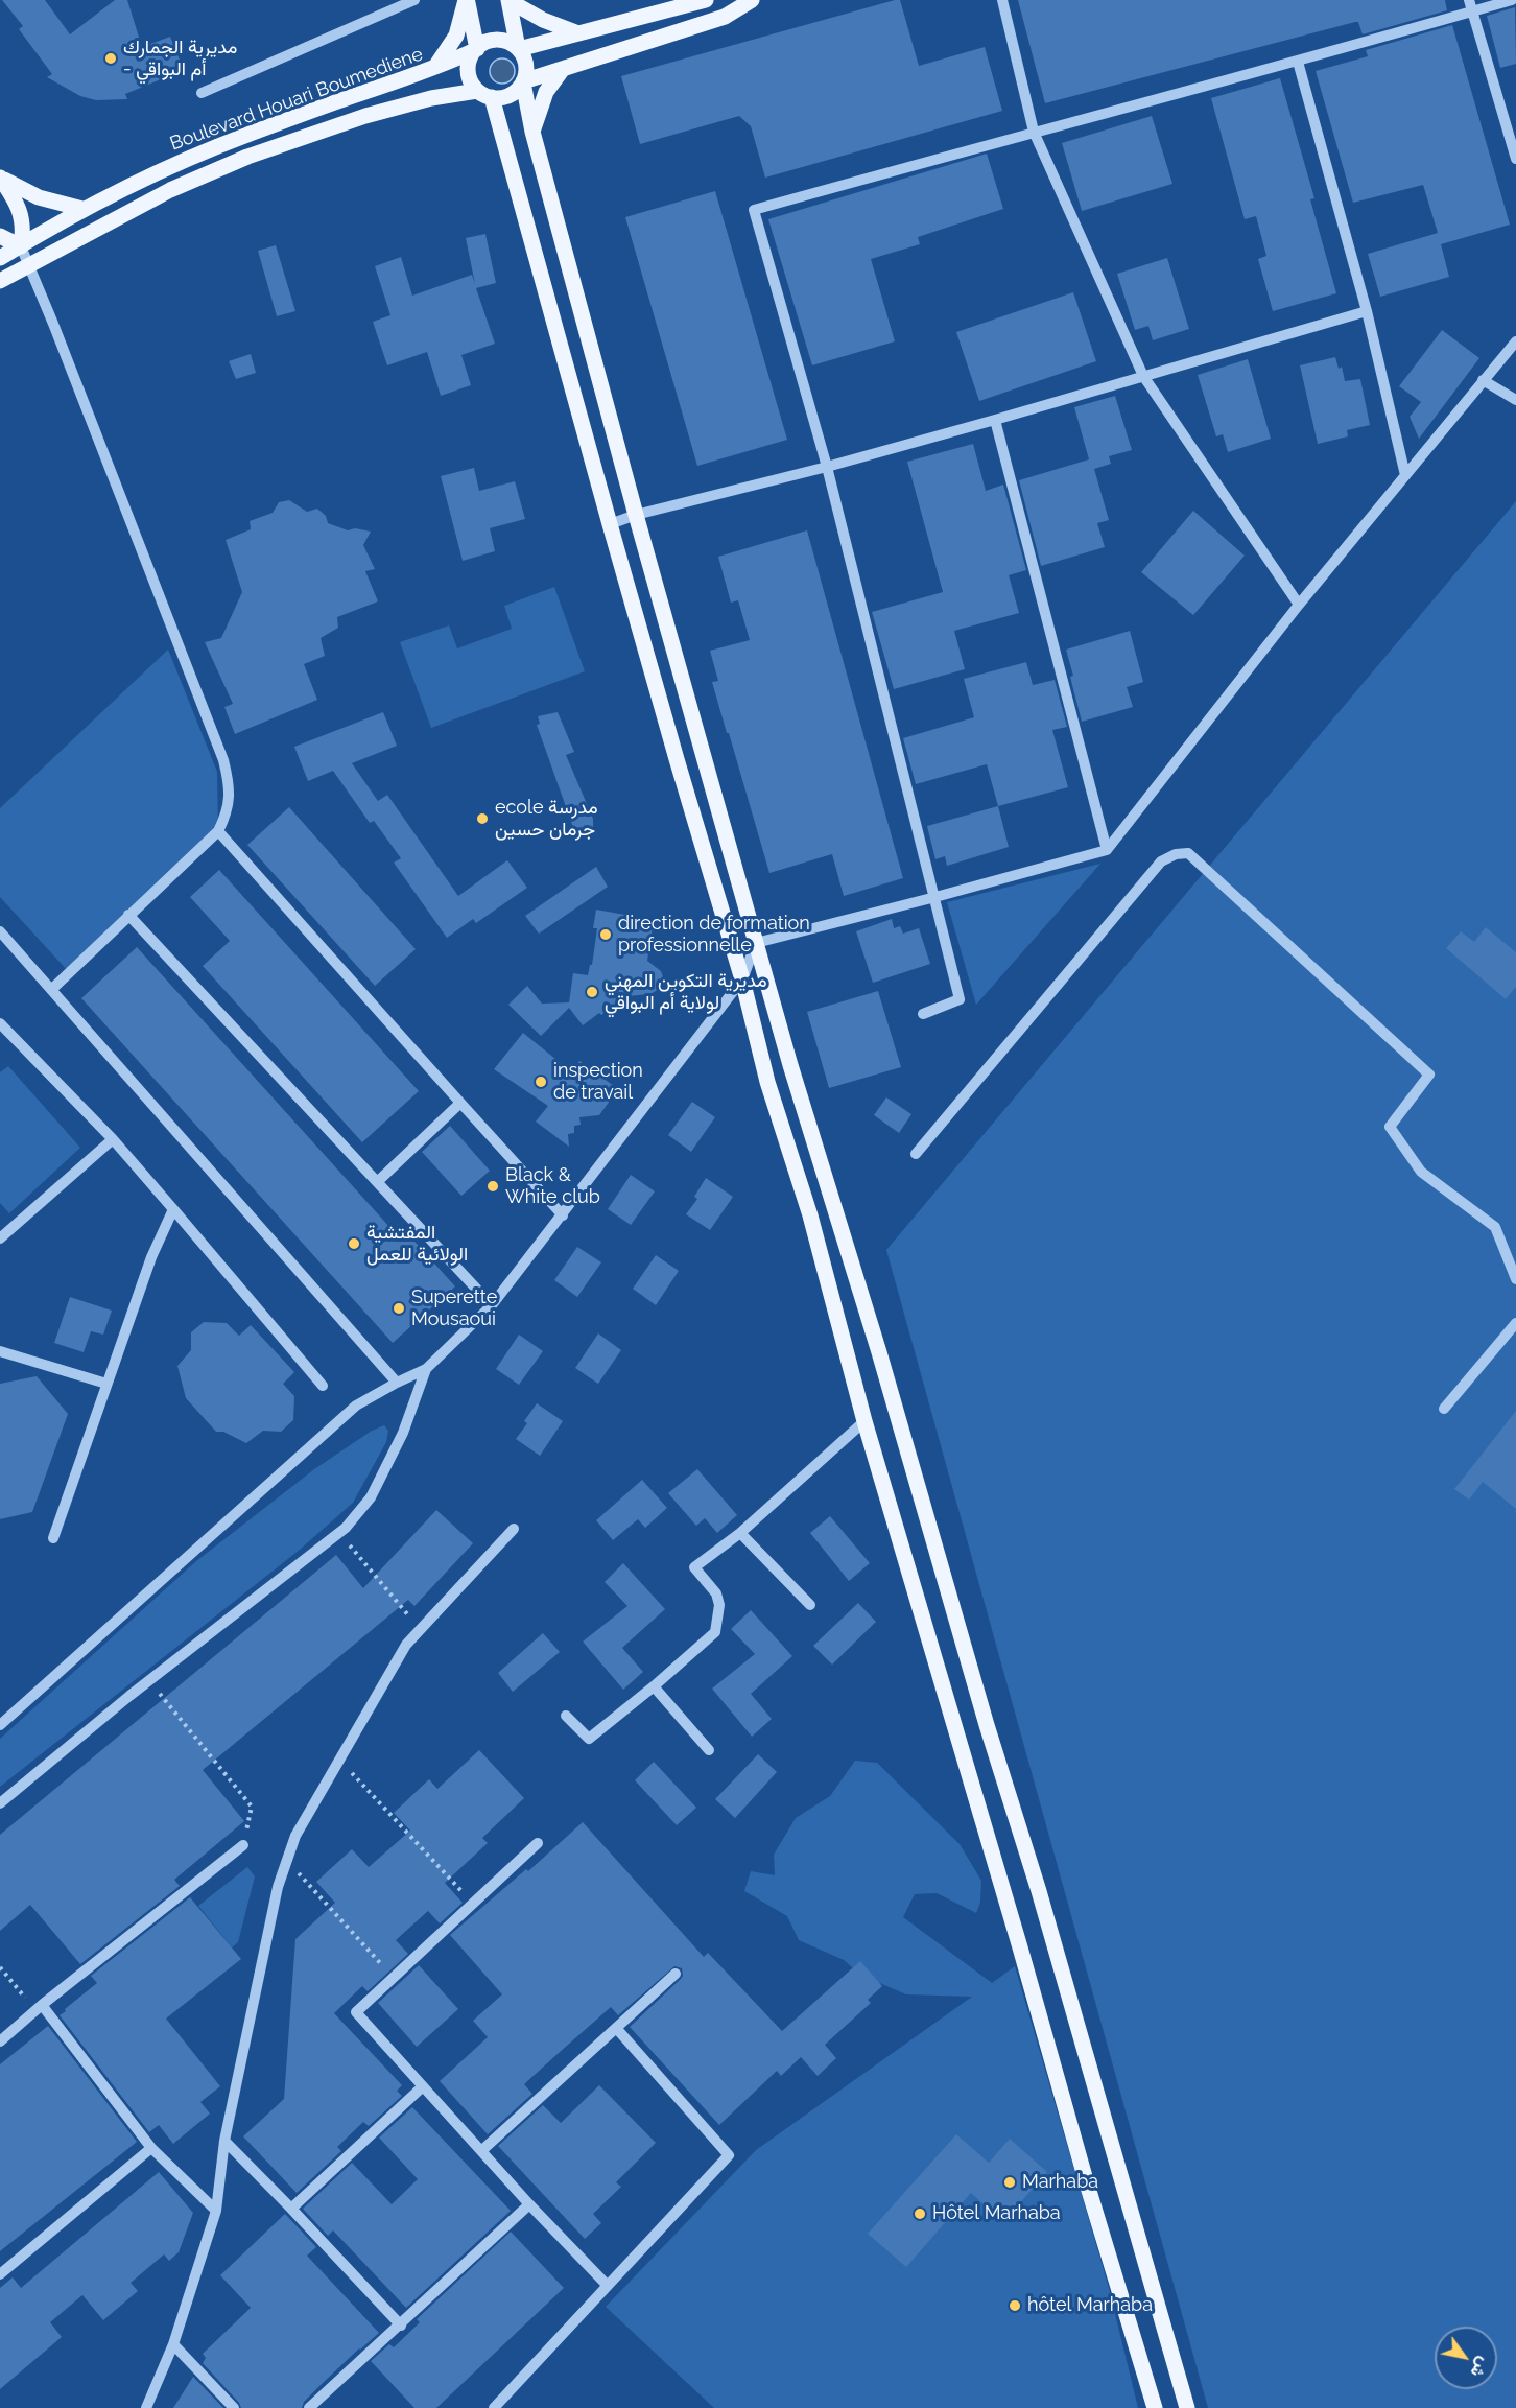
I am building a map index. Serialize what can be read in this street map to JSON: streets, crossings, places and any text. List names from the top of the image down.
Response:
{
  "streets": {
    "main road": ["Boulevard Houari Boumediene"]
  },
  "places": [
    "مديرية الجمارك - أم البواقي",
    "ecole مدرسة جرمان حسين",
    "direction de formation professionnelle",
    "مديرية التكوين المهني لولاية أم البواقي",
    "inspection de travail",
    "Black & White club",
    "المفتشية الولائية للعمل",
    "Superette Mousaoui",
    "Marhaba",
    "Hôtel Marhaba",
    "hôtel Marhaba"
  ],
  "north": "bottom right"
}
